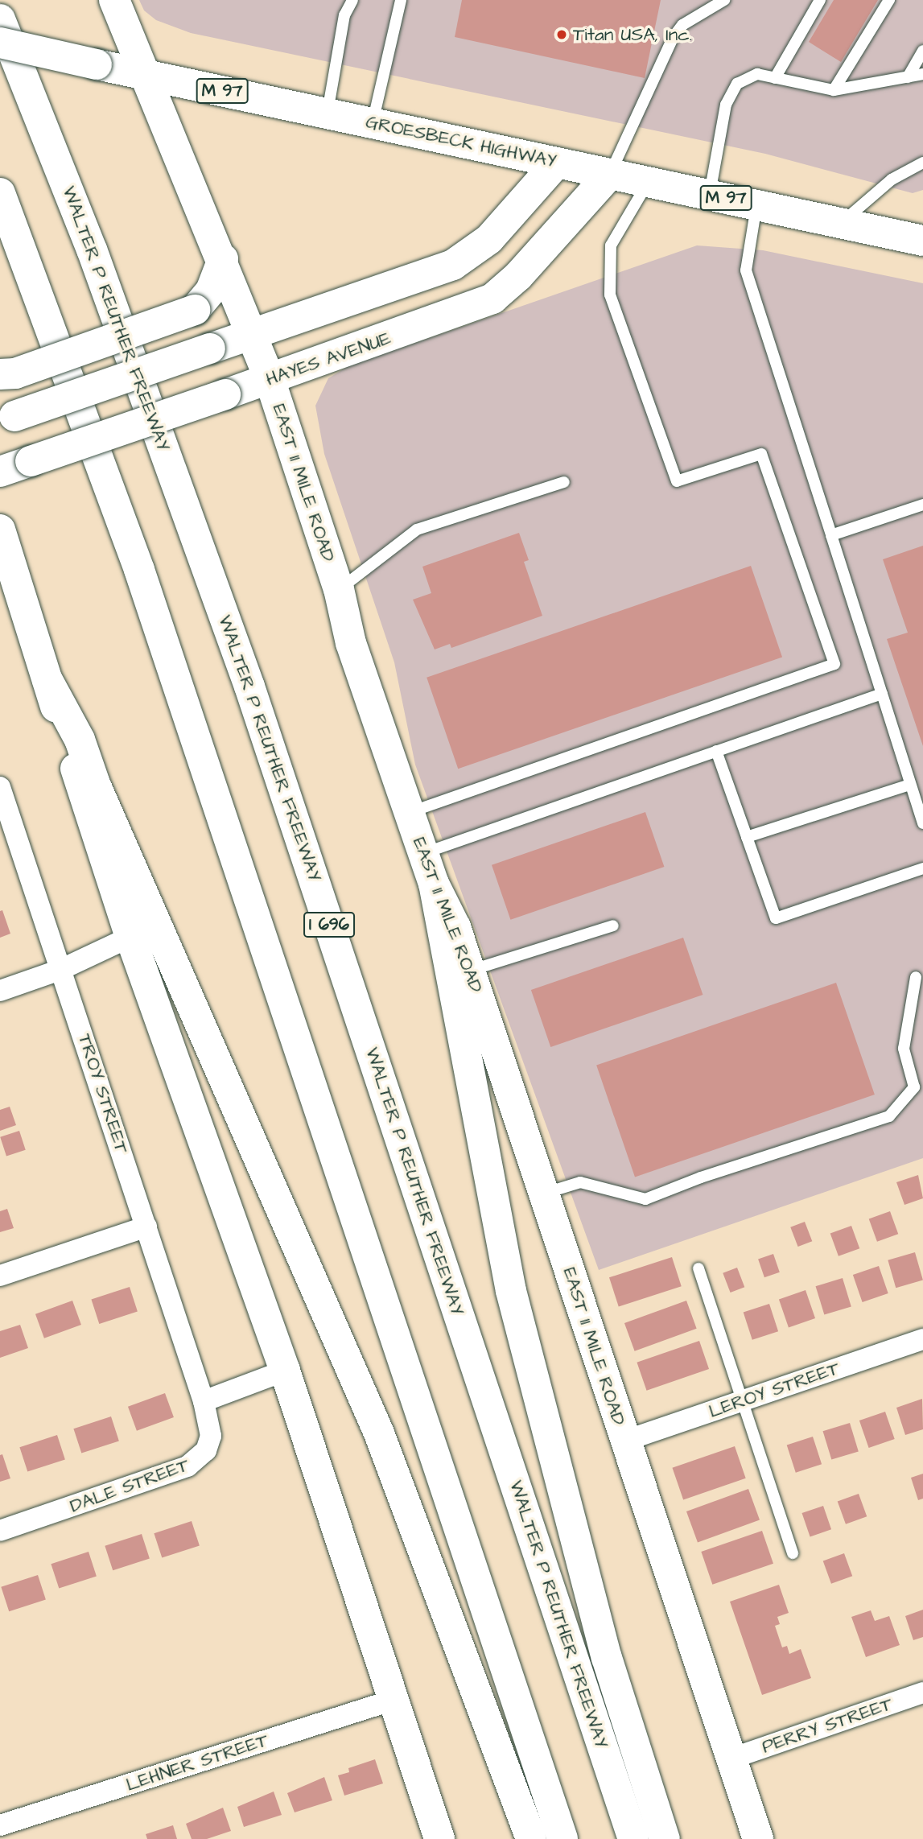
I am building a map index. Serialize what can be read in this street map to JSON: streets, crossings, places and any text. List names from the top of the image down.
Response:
{
  "streets": {
    "main road": [
      "M 97",
      "GROESBECK HIGHWAY",
      "WALTER P REUTHER FREEWAY",
      "HAYES AVENUE",
      "EAST 11 MILE ROAD",
      "I 696"
    ],
    "street": [
      "TROY STREET",
      "LEROY STREET",
      "DALE STREET",
      "PERRY STREET",
      "LEHNER STREET"
    ]
  },
  "crossings": [
    ["GROESBECK HIGHWAY", "HAYES AVENUE"],
    ["GROESBECK HIGHWAY", "EAST 11 MILE ROAD"],
    ["HAYES AVENUE", "EAST 11 MILE ROAD"],
    ["EAST 11 MILE ROAD", "LEROY STREET"],
    ["EAST 11 MILE ROAD", "PERRY STREET"],
    ["TROY STREET", "DALE STREET"]
  ],
  "places": ["Titan USA, Inc."]
}
